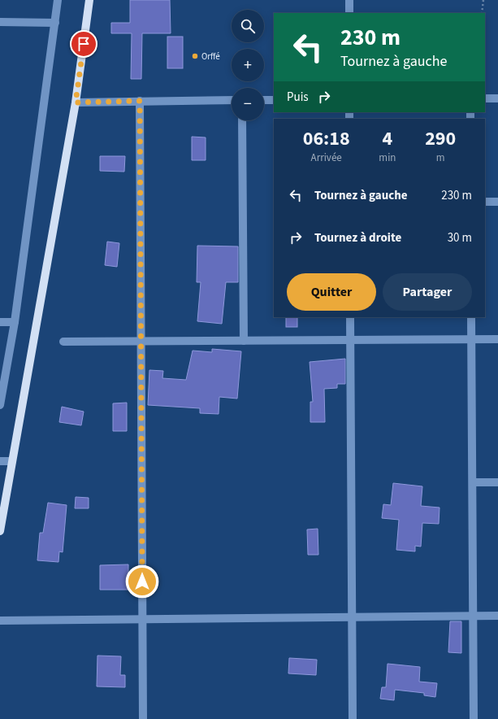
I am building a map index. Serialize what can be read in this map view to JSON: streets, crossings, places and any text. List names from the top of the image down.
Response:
{
  "places": ["Orffé"],
  "page": {
    "map_buttons": ["+", "−"],
    "turn": ["230 m", "Tournez à gauche"],
    "then": "Puis",
    "eta": [
      "06:18",
      "Arrivée",
      "4",
      "min",
      "290",
      "m"
    ],
    "list": [
      {
        "name": "Tournez à gauche",
        "value": "230 m"
      },
      {
        "name": "Tournez à droite",
        "value": "30 m"
      }
    ],
    "buttons": ["Quitter", "Partager"]
  }
}
